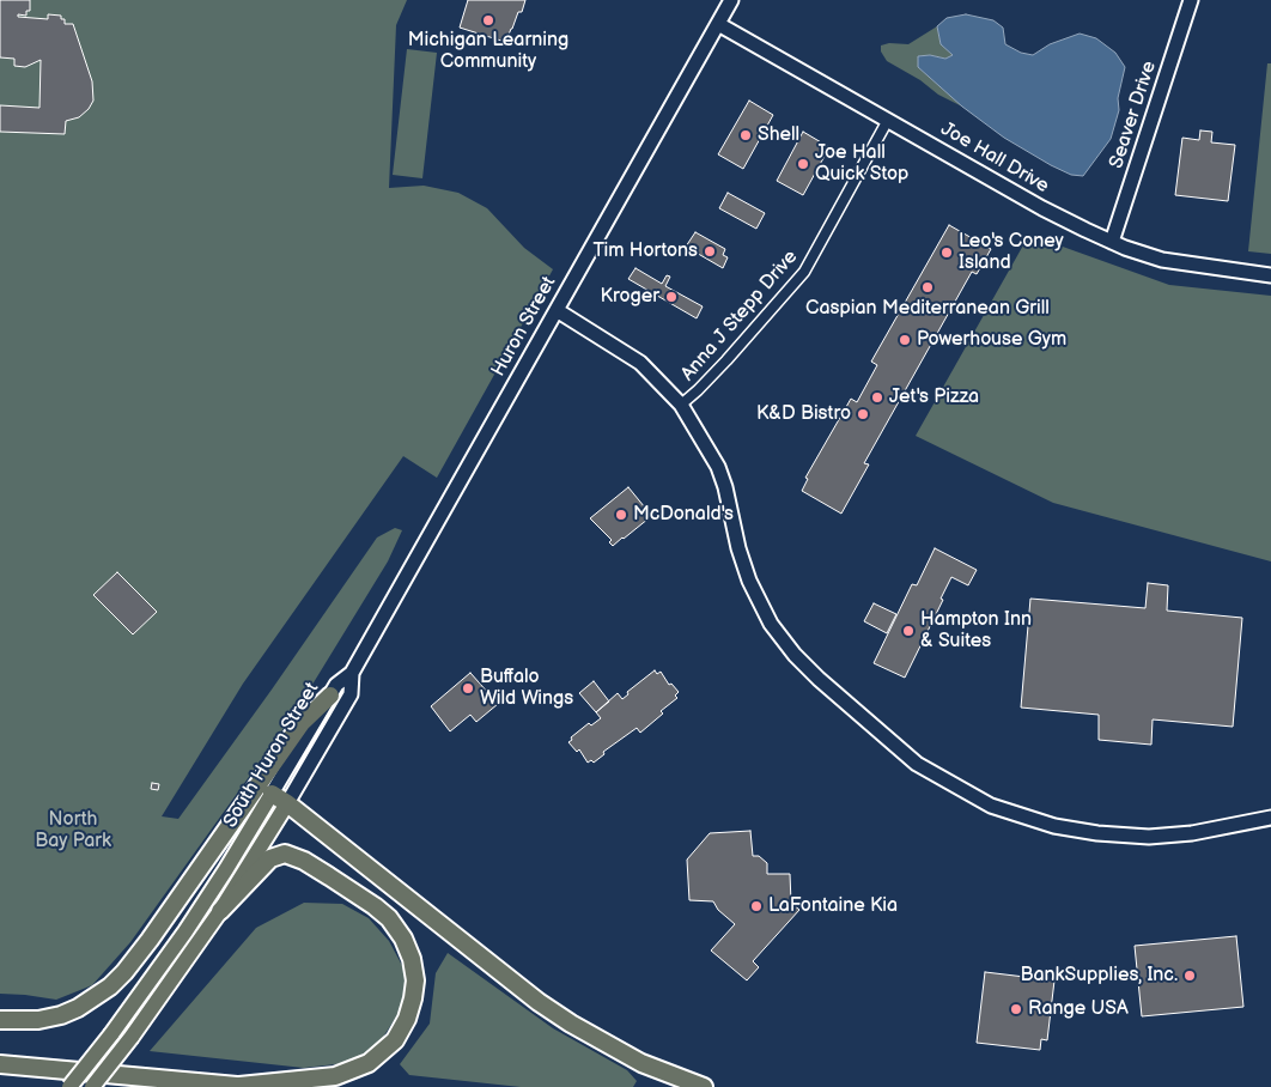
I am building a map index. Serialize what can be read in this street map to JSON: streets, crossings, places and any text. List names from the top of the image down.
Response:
{
  "streets": {
    "main road": ["South Huron Street"],
    "street": [
      "Seaver Drive",
      "Joe Hall Drive",
      "Anna J Stepp Drive",
      "Huron Street"
    ]
  },
  "crossings": [
    ["Seaver Drive", "Joe Hall Drive"],
    ["Joe Hall Drive", "Anna J Stepp Drive"],
    ["Joe Hall Drive", "Huron Street"],
    ["Huron Street", "South Huron Street"]
  ],
  "parks": ["North Bay Park"],
  "places": [
    "Michigan Learning Community",
    "Shell",
    "Joe Hall Quick Stop",
    "Tim Hortons",
    "Leo's Coney Island",
    "Caspian Mediterranean Grill",
    "Kroger",
    "Powerhouse Gym",
    "Jet's Pizza",
    "K&D Bistro",
    "McDonald's",
    "Hampton Inn & Suites",
    "Buffalo Wild Wings",
    "LaFontaine Kia",
    "BankSupplies, Inc.",
    "Range USA"
  ]
}
